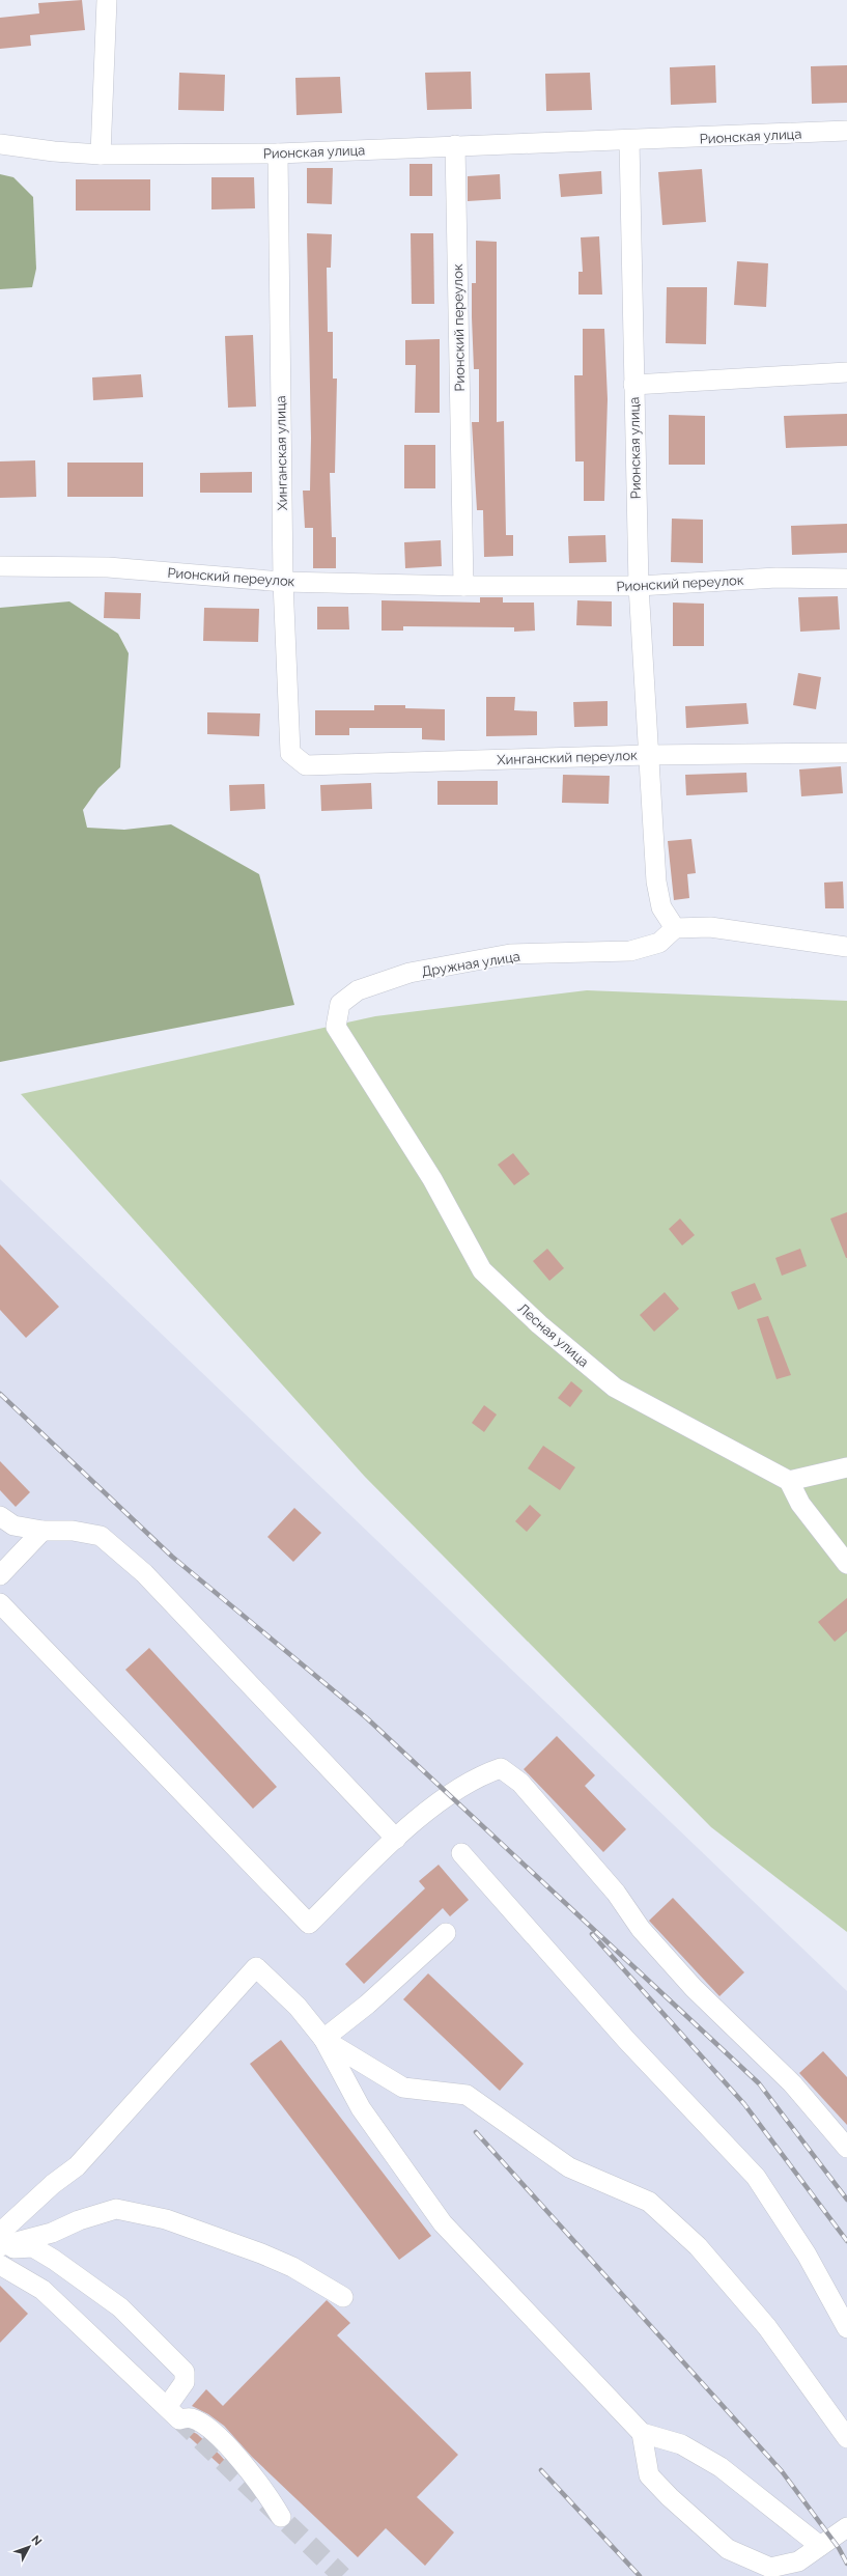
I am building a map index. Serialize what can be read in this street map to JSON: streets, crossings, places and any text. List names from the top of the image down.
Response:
{
  "streets": {
    "street": [
      "Рионская улица",
      "Рионский переулок",
      "Хинганская улица",
      "Хинганский переулок",
      "Дружная улица",
      "Лесная улица"
    ]
  },
  "crossings": [
    ["Рионская улица", "Рионский переулок"],
    ["Рионская улица", "Хинганская улица"],
    ["Рионская улица", "Хинганский переулок"],
    ["Рионский переулок", "Хинганская улица"],
    ["Хинганская улица", "Хинганский переулок"],
    ["Дружная улица", "Лесная улица"]
  ],
  "north": "top right"
}
